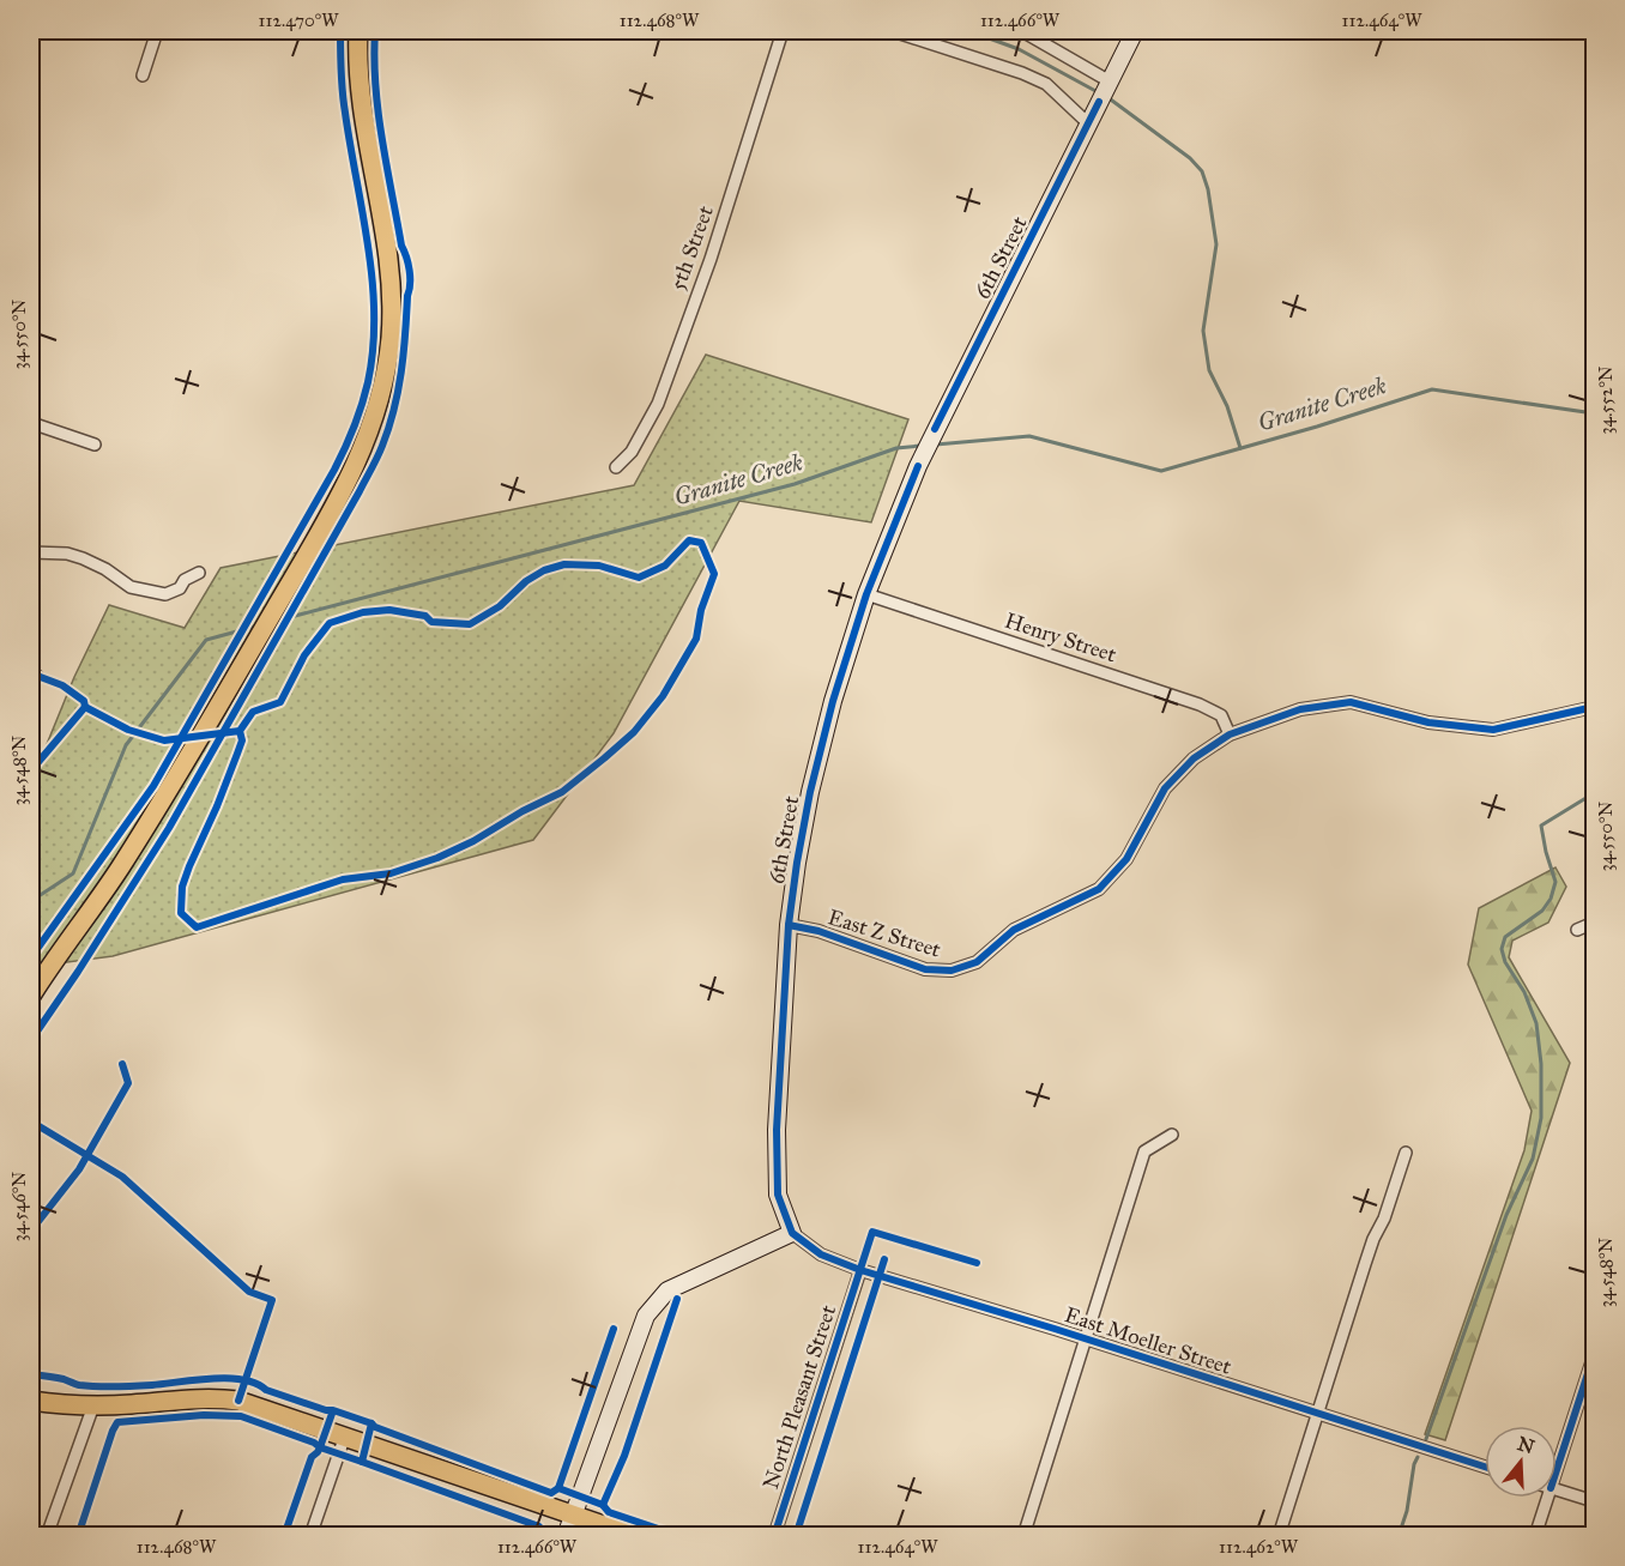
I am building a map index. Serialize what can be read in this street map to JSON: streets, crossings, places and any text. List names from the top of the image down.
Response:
{
  "streets": {
    "street": [
      "5th Street",
      "6th Street",
      "Henry Street",
      "East Z Street",
      "East Moeller Street",
      "North Pleasant Street"
    ]
  },
  "crossings": [
    ["6th Street", "Henry Street"],
    ["6th Street", "East Z Street"],
    ["6th Street", "East Moeller Street"],
    ["Henry Street", "East Z Street"],
    ["East Moeller Street", "North Pleasant Street"]
  ],
  "water": ["Granite Creek"],
  "north": "top",
  "coordinates": [
    "112.470°W",
    "112.468°W",
    "112.466°W",
    "112.464°W",
    "34.550°N",
    "34.552°N",
    "34.548°N",
    "34.546°N",
    "112.462°W"
  ]
}
